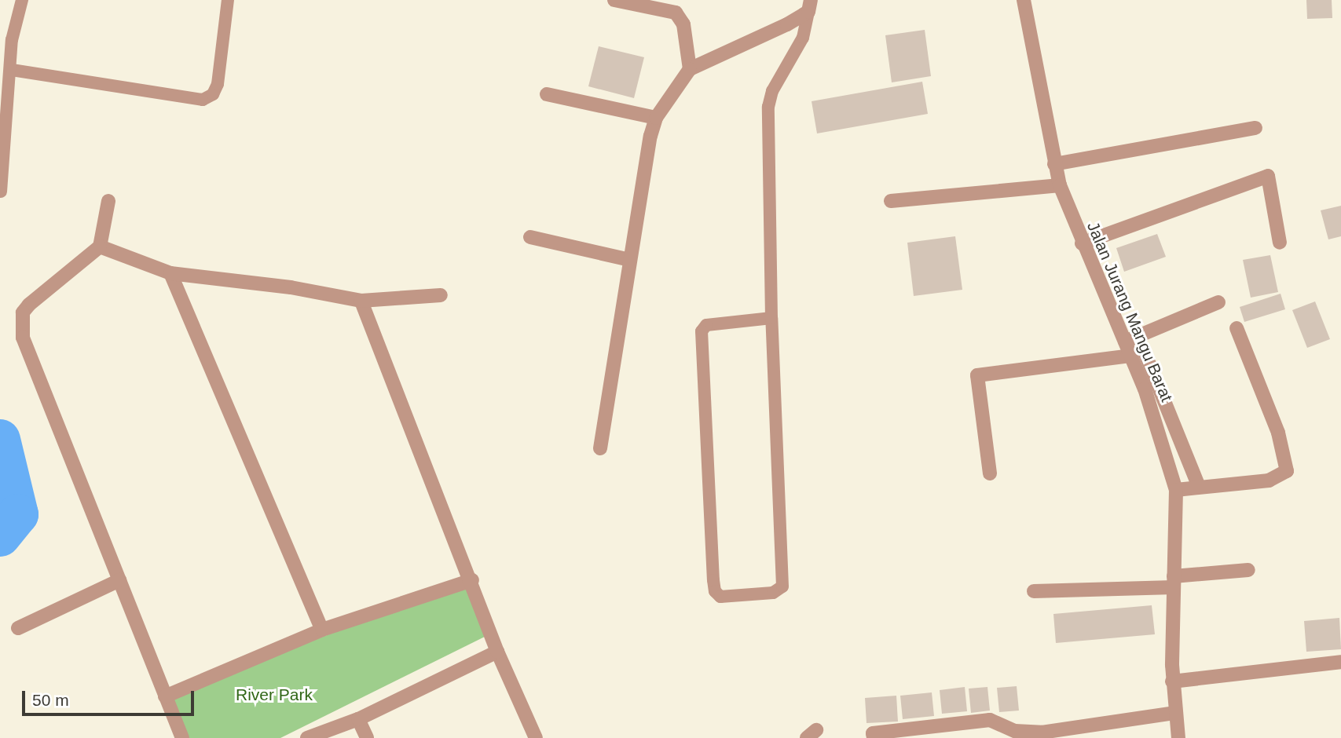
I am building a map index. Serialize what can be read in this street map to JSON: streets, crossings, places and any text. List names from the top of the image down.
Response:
{
  "streets": {
    "street": ["Jalan Jurang Mangu Barat"]
  },
  "parks": ["River Park"],
  "scale_bar": "50 m"
}
